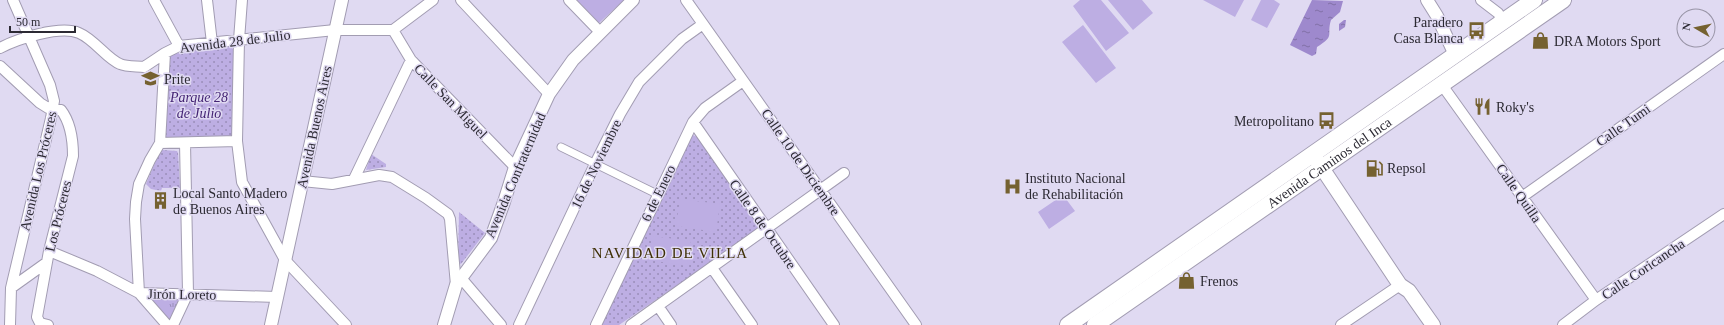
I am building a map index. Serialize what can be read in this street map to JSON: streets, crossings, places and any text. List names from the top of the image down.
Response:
{
  "streets": {
    "main road": ["Avenida Caminos del Inca"],
    "street": [
      "Avenida 28 de Julio",
      "Calle San Miguel",
      "Calle Tumi",
      "Avenida Buenos Aires",
      "Calle 10 de Diciembre",
      "16 de Noviembre",
      "Avenida Los Próceres",
      "Avenida Confraternidad",
      "6 de Enero",
      "Calle Quilla",
      "Los Próceres",
      "Calle 8 de Octubre",
      "Calle Coricancha",
      "Jirón Loreto"
    ]
  },
  "crossings": [
    ["Avenida 28 de Julio", "Calle San Miguel"],
    ["Avenida 28 de Julio", "Avenida Buenos Aires"],
    ["Avenida 28 de Julio", "Avenida Los Próceres"],
    ["Calle San Miguel", "Avenida Confraternidad"],
    ["Calle Tumi", "Calle Quilla"],
    ["Avenida Buenos Aires", "Jirón Loreto"],
    ["Calle 10 de Diciembre", "16 de Noviembre"],
    ["Calle 10 de Diciembre", "6 de Enero"],
    ["Avenida Caminos del Inca", "Calle Quilla"],
    ["Avenida Los Próceres", "Los Próceres"],
    ["6 de Enero", "Calle 8 de Octubre"],
    ["Calle Quilla", "Calle Coricancha"],
    ["Los Próceres", "Jirón Loreto"]
  ],
  "districts": ["NAVIDAD DE VILLA"],
  "parks": ["Parque 28 de Julio"],
  "places": {
    "bus stop": ["Paradero Casa Blanca", "Metropolitano"],
    "shop": ["DRA Motors Sport", "Frenos"],
    "school or university": ["Prite"],
    "restaurant": ["Roky's"],
    "fuel station": ["Repsol"],
    "hospital": ["Instituto Nacional de Rehabilitación"],
    "building": ["Local Santo Madero de Buenos Aires"]
  },
  "scale_bar": "50 m",
  "north": "left"
}
